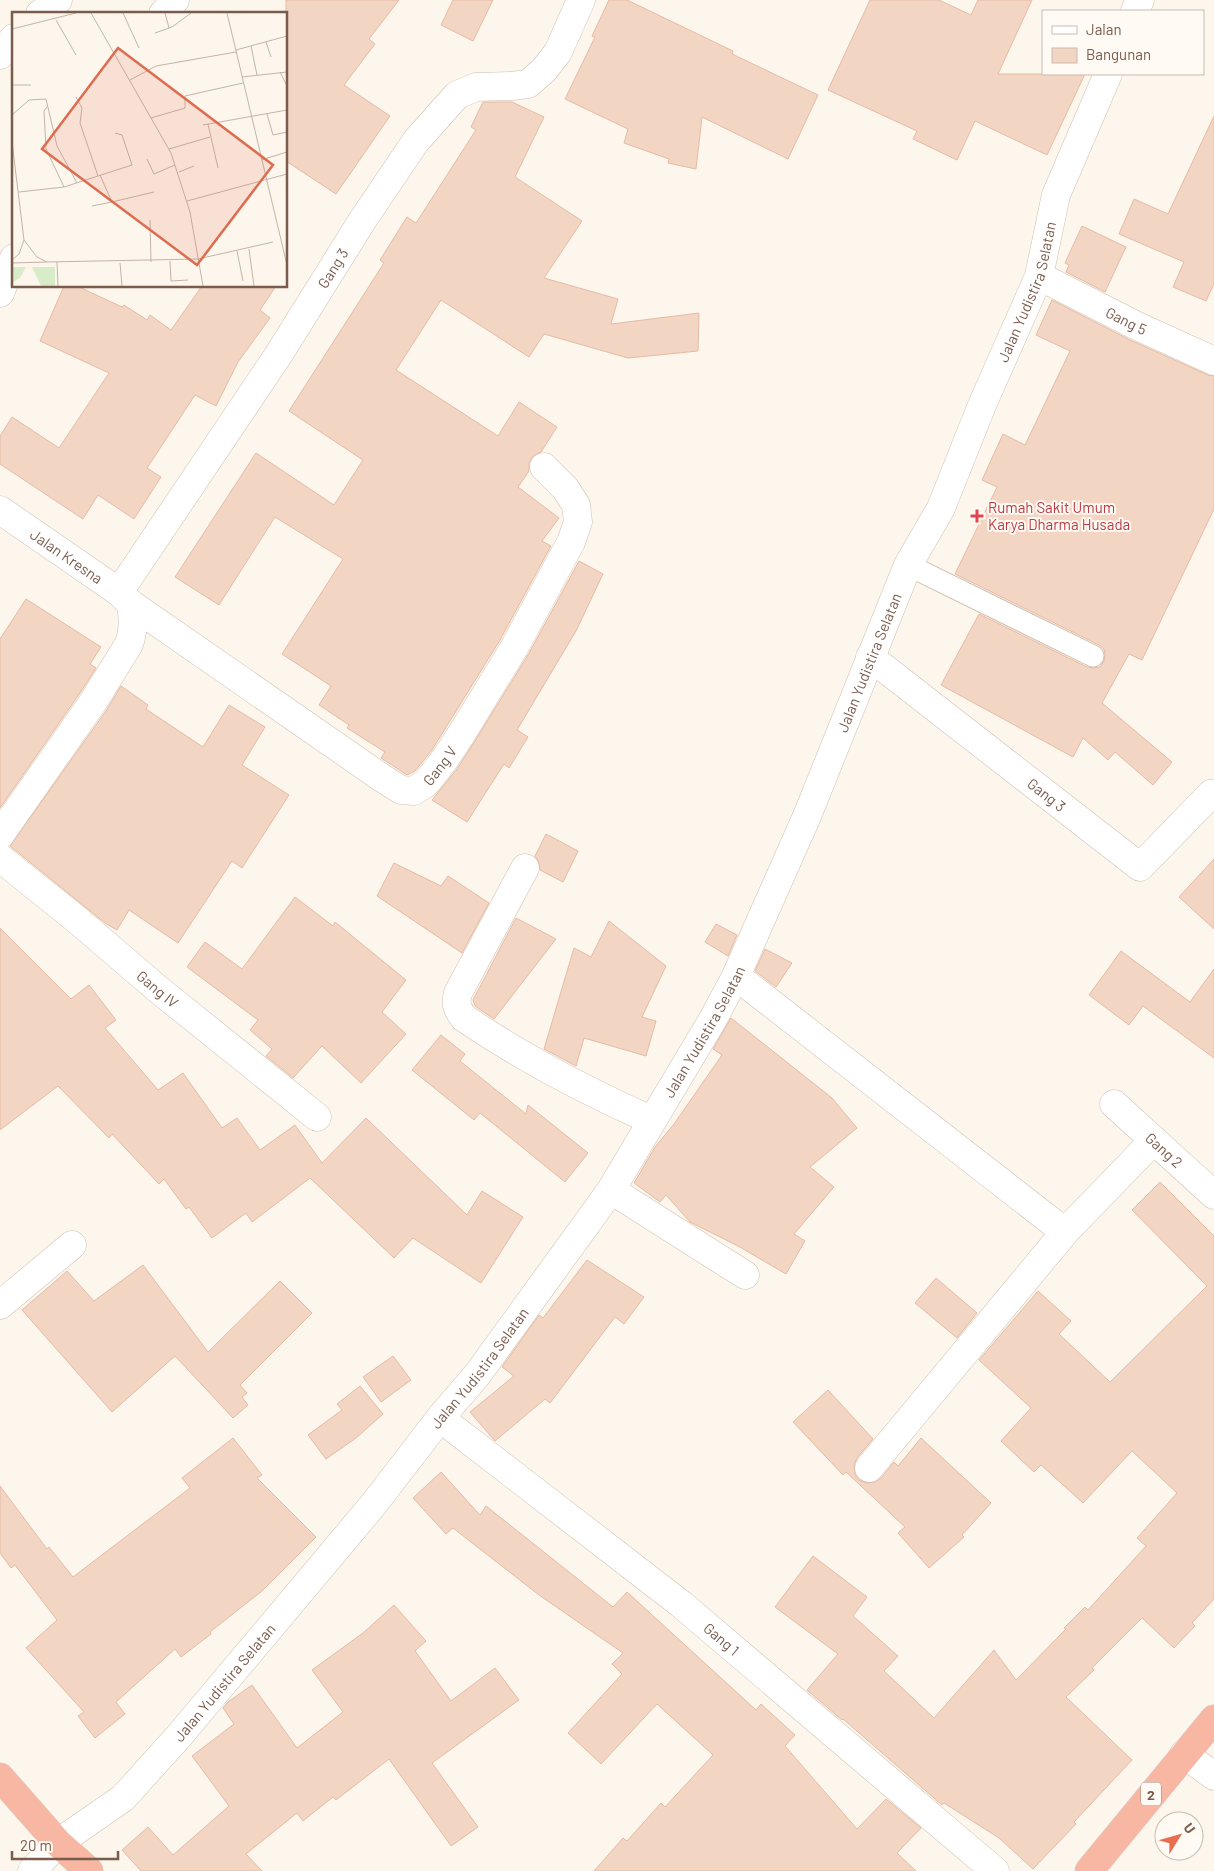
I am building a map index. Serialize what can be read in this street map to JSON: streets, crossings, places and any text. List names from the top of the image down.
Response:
{
  "streets": {
    "highway": ["2"],
    "street": [
      "Gang 3",
      "Jalan Yudistira Selatan",
      "Gang 5",
      "Jalan Kresna",
      "Gang V",
      "Gang IV",
      "Gang 2",
      "Gang 1"
    ]
  },
  "crossings": [
    ["Gang 3", "Jalan Yudistira Selatan"],
    ["Gang 3", "Jalan Kresna"],
    ["Gang 3", "Gang V"],
    ["Jalan Yudistira Selatan", "Gang 5"],
    ["Jalan Yudistira Selatan", "Gang 1"],
    ["Jalan Kresna", "Gang V"]
  ],
  "places": {
    "health": ["Rumah Sakit Umum Karya Dharma Husada"]
  },
  "legend": ["Jalan", "Bangunan"],
  "scale_bar": "20 m",
  "north": "top right"
}
